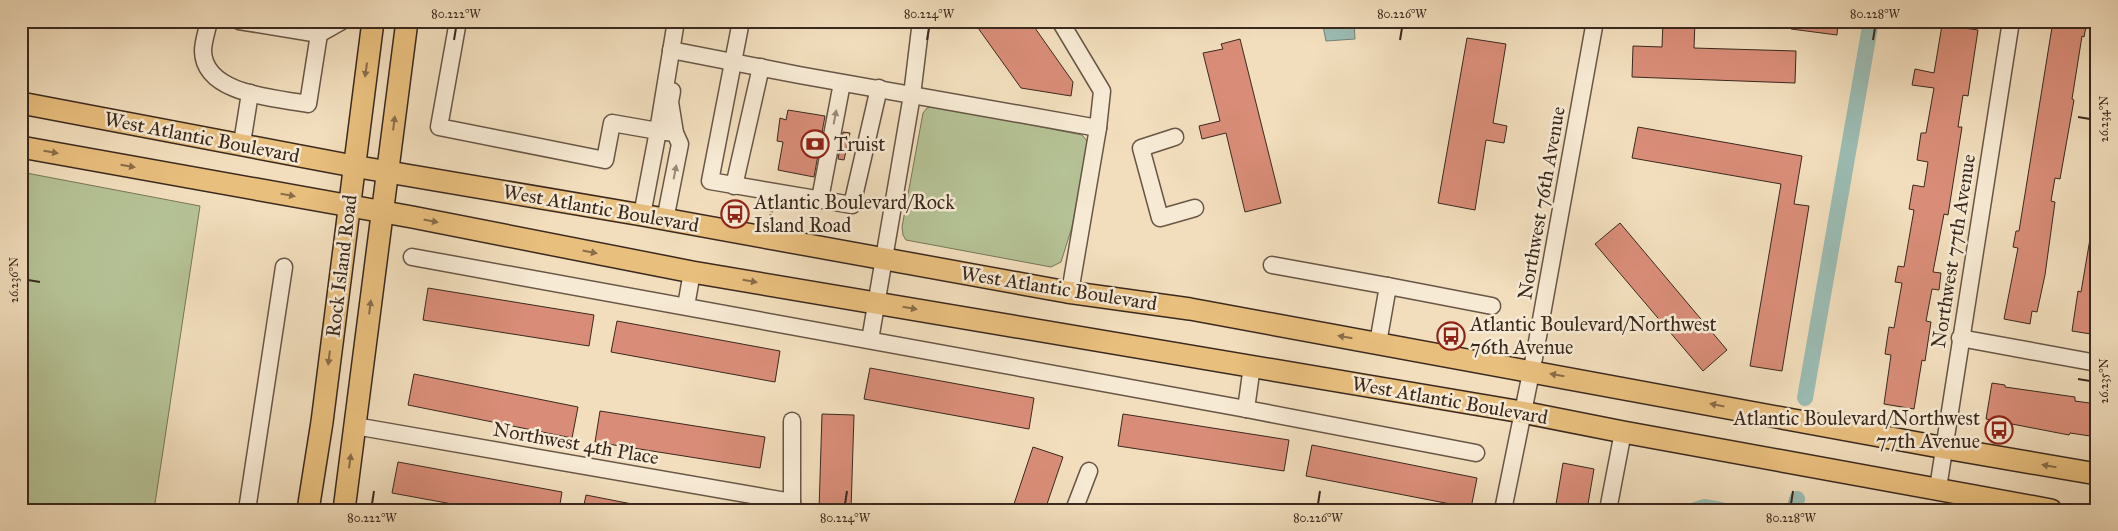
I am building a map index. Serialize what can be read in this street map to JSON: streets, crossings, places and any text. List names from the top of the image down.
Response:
{
  "streets": {
    "main road": ["West Atlantic Boulevard", "Rock Island Road"],
    "street": ["Northwest 76th Avenue", "Northwest 77th Avenue", "Northwest 4th Place"]
  },
  "crossings": [
    ["West Atlantic Boulevard", "Northwest 76th Avenue"],
    ["West Atlantic Boulevard", "Northwest 77th Avenue"],
    ["West Atlantic Boulevard", "Rock Island Road"],
    ["Rock Island Road", "Northwest 4th Place"]
  ],
  "places": {
    "bank": ["Truist"],
    "bus stop": ["Atlantic Boulevard/Rock Island Road", "Atlantic Boulevard/Northwest 76th Avenue", "Atlantic Boulevard/Northwest 77th Avenue"]
  },
  "coordinates": [
    "80.222°W",
    "80.224°W",
    "80.226°W",
    "80.228°W",
    "26.234°N",
    "26.236°N",
    "26.235°N"
  ]
}
